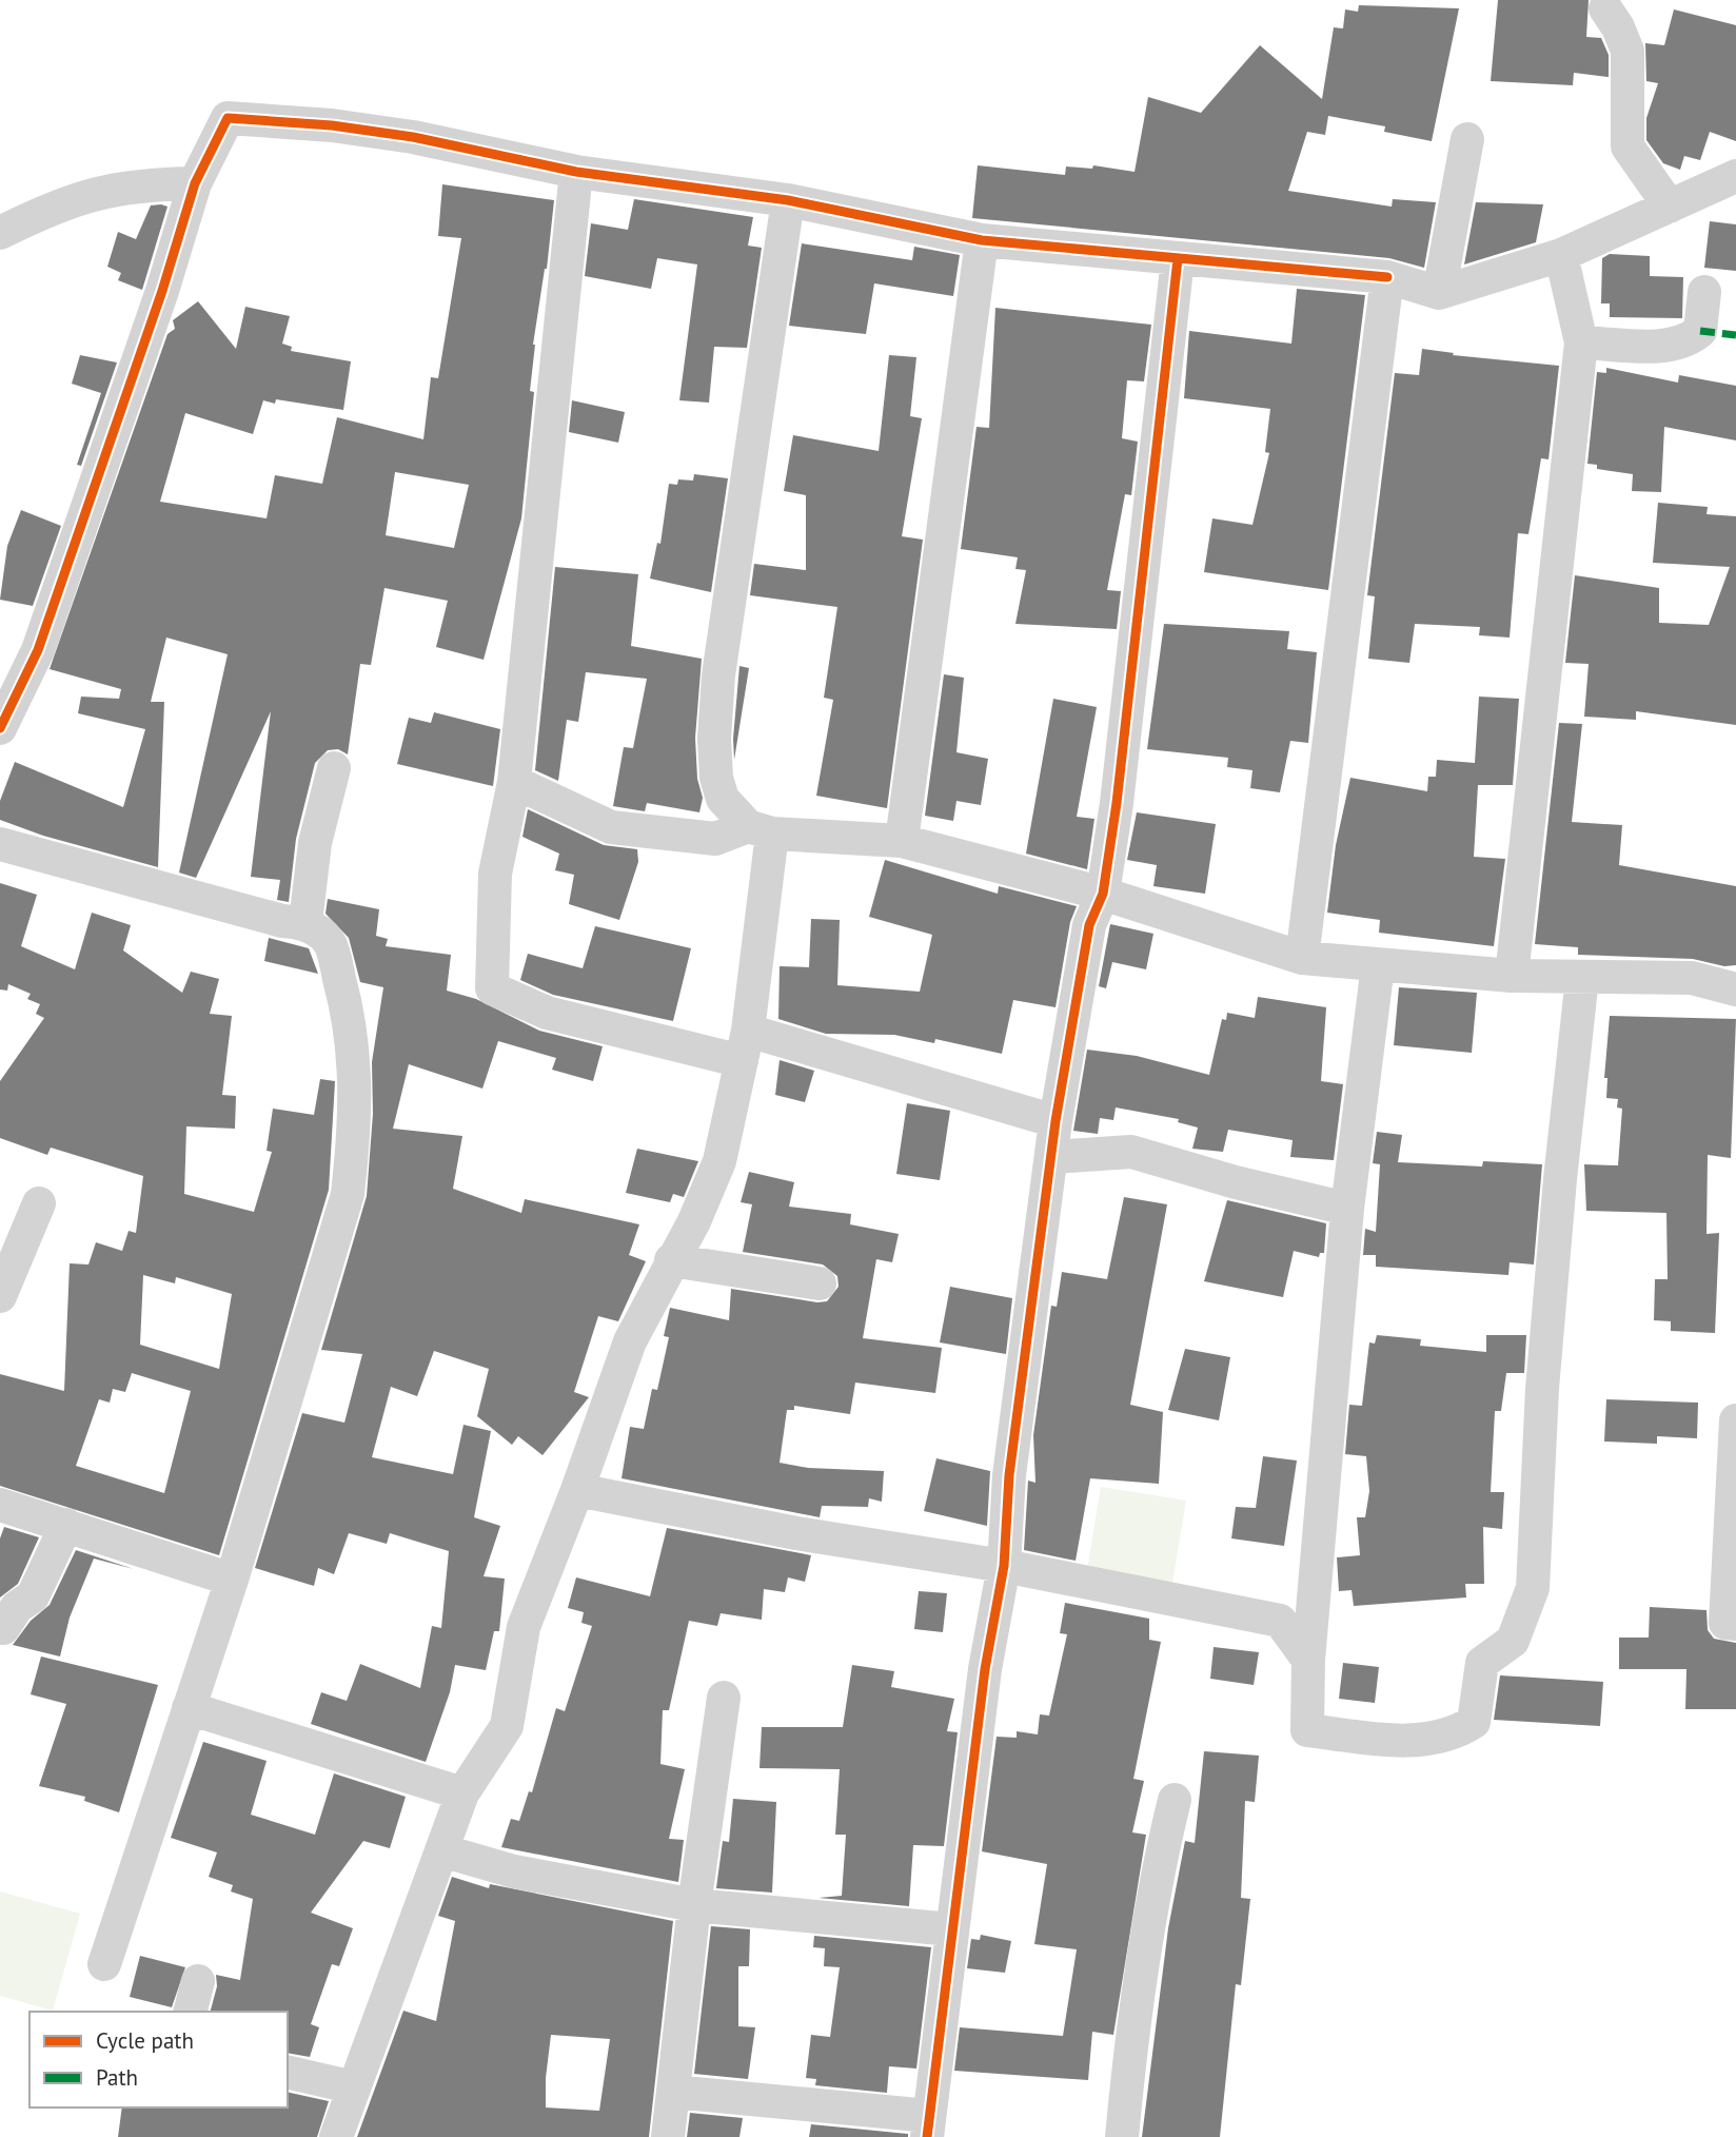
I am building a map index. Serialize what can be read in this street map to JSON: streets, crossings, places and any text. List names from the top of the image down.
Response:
{
  "legend": ["Cycle path", "Path"]
}
